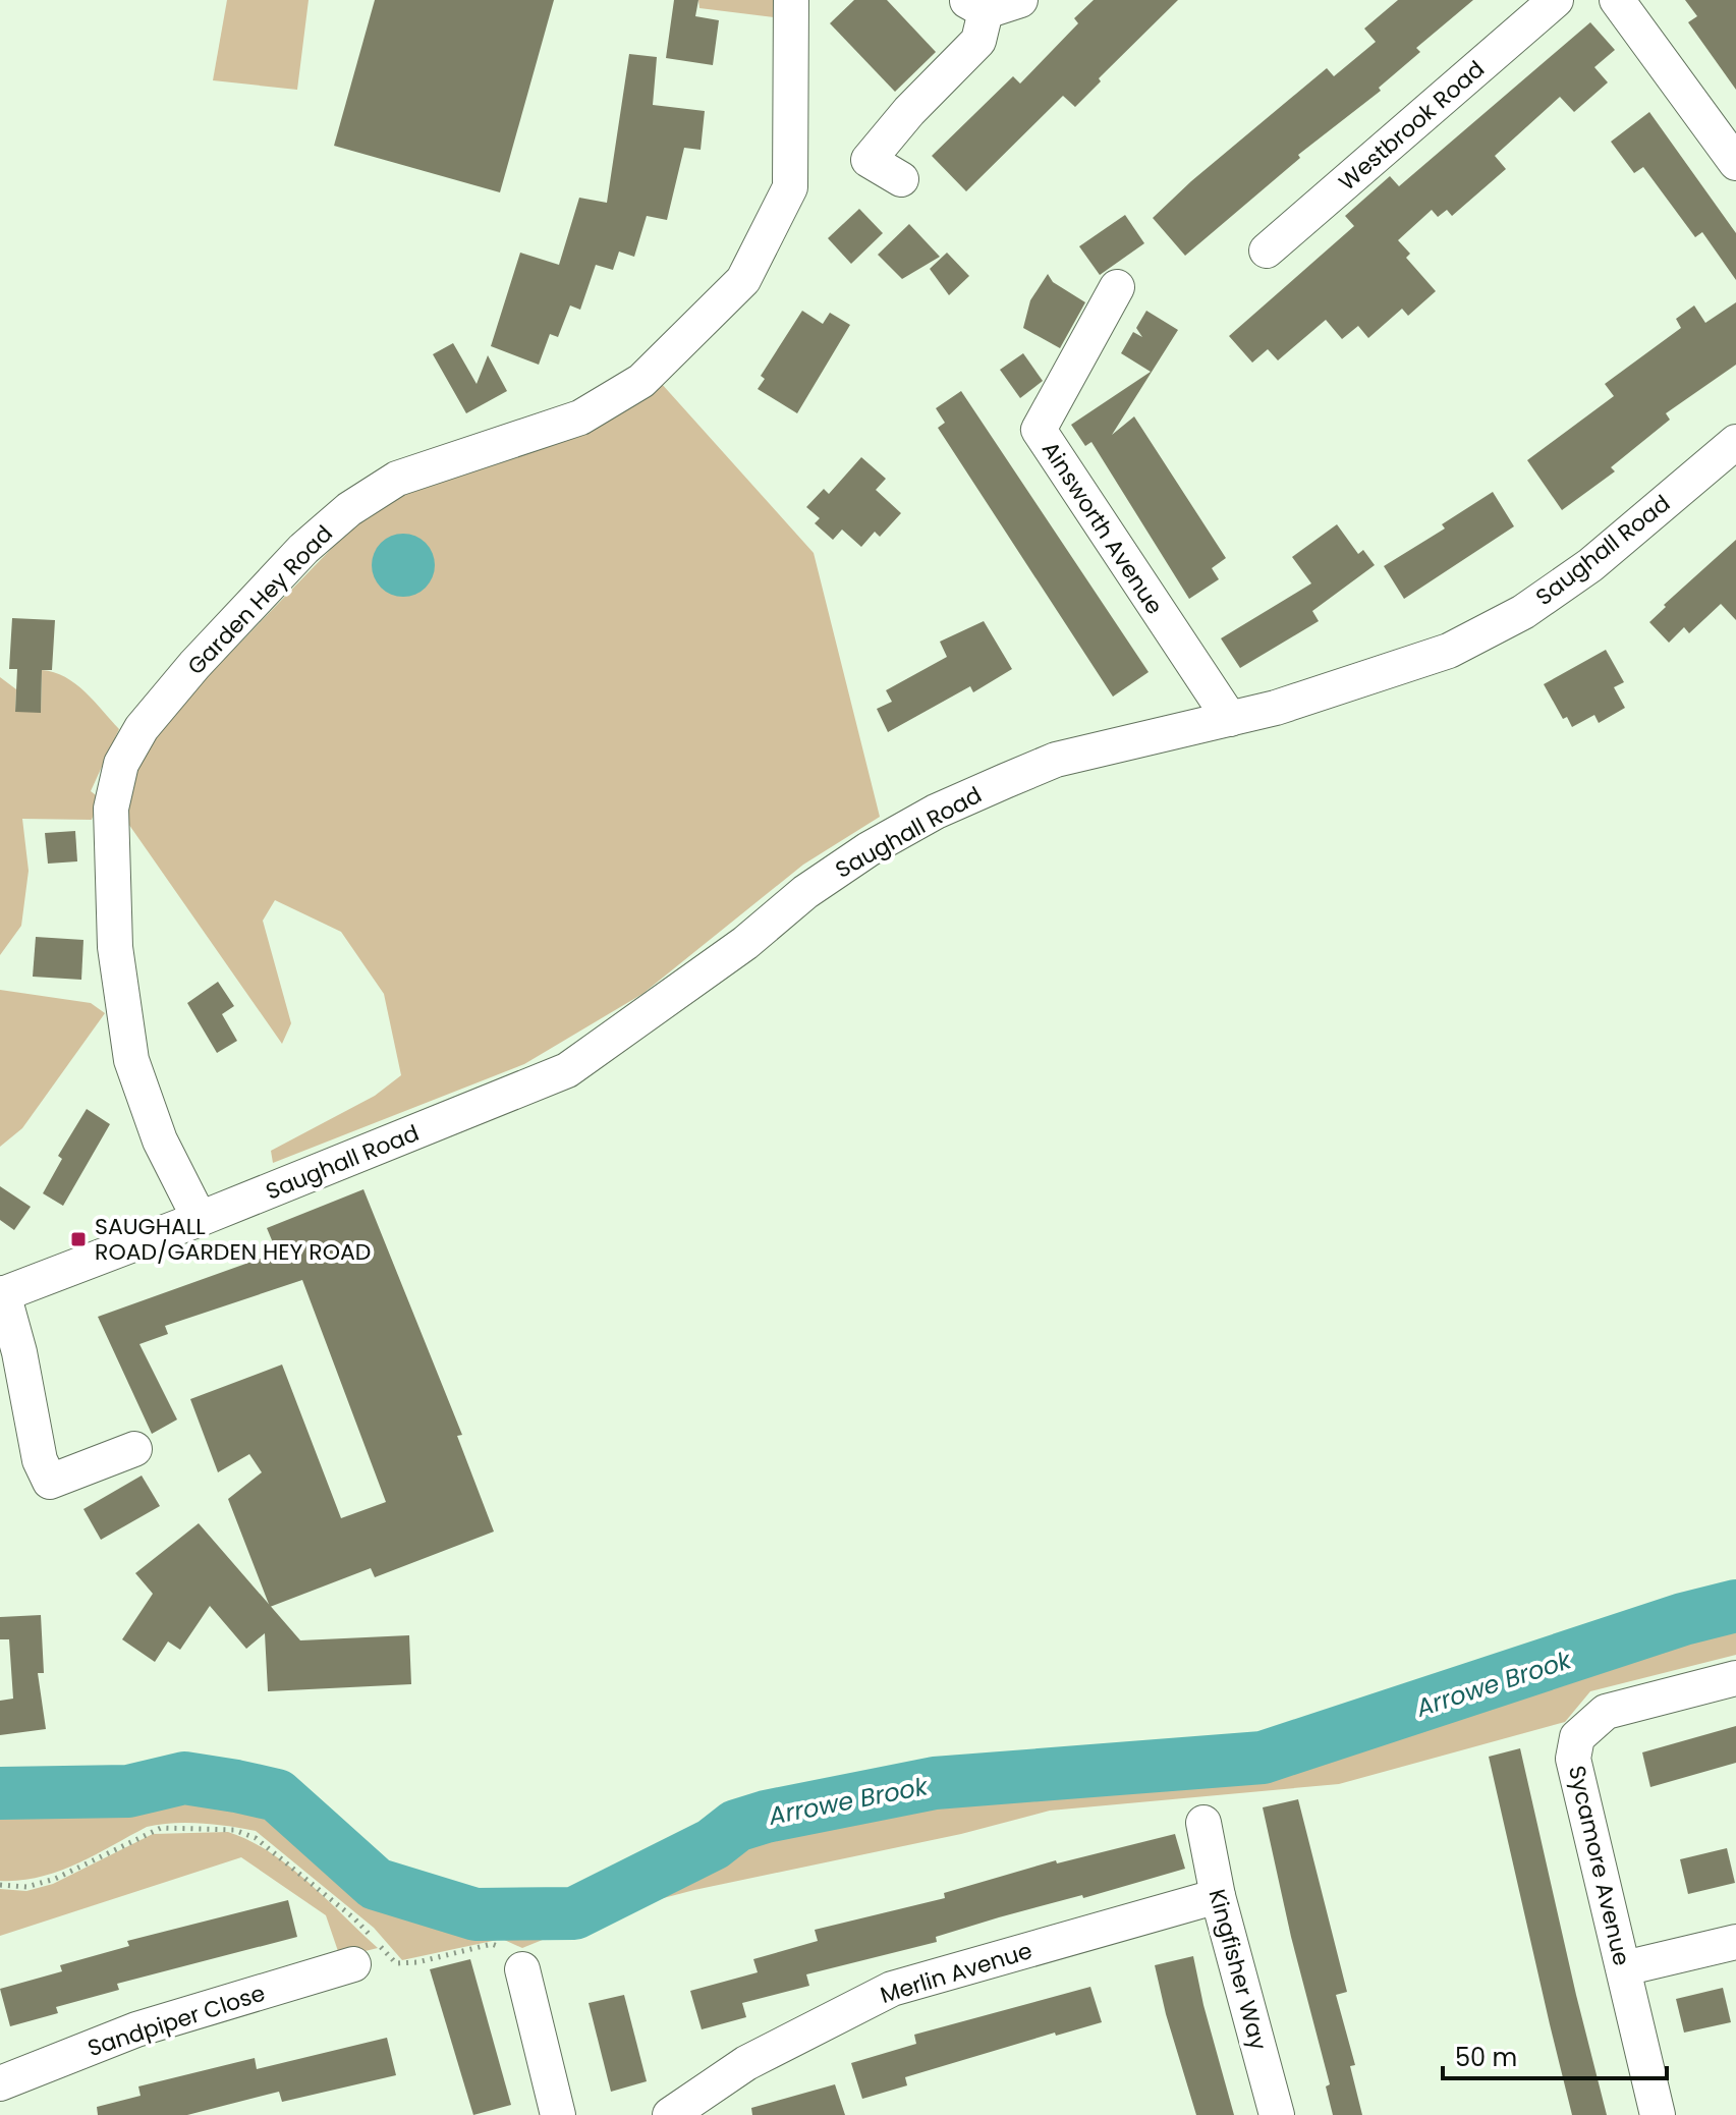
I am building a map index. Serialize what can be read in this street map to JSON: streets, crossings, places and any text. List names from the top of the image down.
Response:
{
  "streets": {
    "street": [
      "Westbrook Road",
      "Ainsworth Avenue",
      "Saughall Road",
      "Garden Hey Road",
      "Sycamore Avenue",
      "Kingfisher Way",
      "Merlin Avenue",
      "Sandpiper Close"
    ]
  },
  "crossings": [
    ["Ainsworth Avenue", "Saughall Road"],
    ["Saughall Road", "Garden Hey Road"],
    ["Kingfisher Way", "Merlin Avenue"]
  ],
  "water": ["Arrowe Brook"],
  "places": {
    "transit": ["SAUGHALL ROAD/GARDEN HEY ROAD"]
  },
  "scale_bar": "50 m"
}
